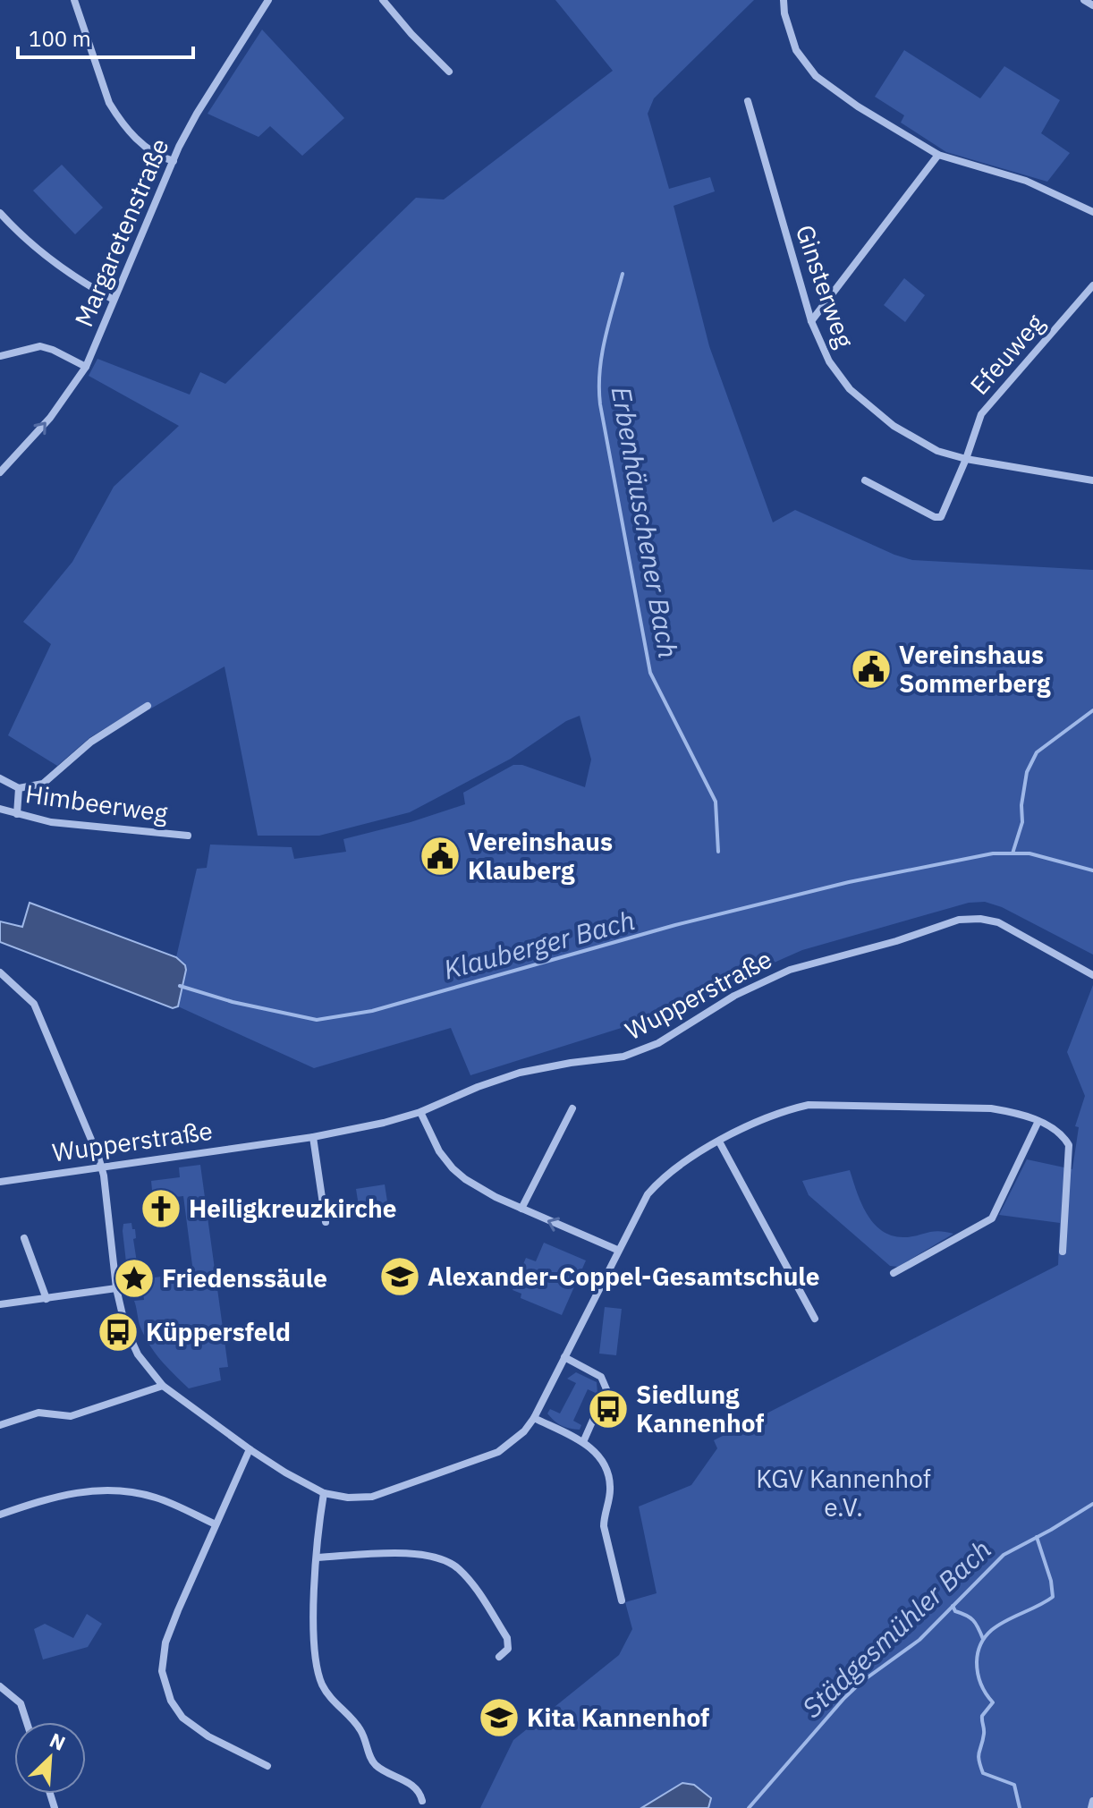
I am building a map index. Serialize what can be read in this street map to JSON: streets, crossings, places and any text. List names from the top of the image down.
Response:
{
  "streets": {
    "street": [
      "Margaretenstraße",
      "Ginsterweg",
      "Efeuweg",
      "Himbeerweg",
      "Wupperstraße"
    ]
  },
  "crossings": [
    ["Ginsterweg", "Efeuweg"]
  ],
  "water": ["Erbenhäuschener Bach", "Klauberger Bach", "Städgesmühler Bach"],
  "parks": ["KGV Kannenhof e.V."],
  "places": {
    "public building": ["Vereinshaus Sommerberg", "Vereinshaus Klauberg"],
    "church": ["Heiligkreuzkirche"],
    "school or university": ["Alexander-Coppel-Gesamtschule", "Kita Kannenhof"],
    "place": ["Friedenssäule"],
    "bus stop": ["Küppersfeld", "Siedlung Kannenhof"]
  },
  "scale_bar": "100 m",
  "north": "top right"
}
